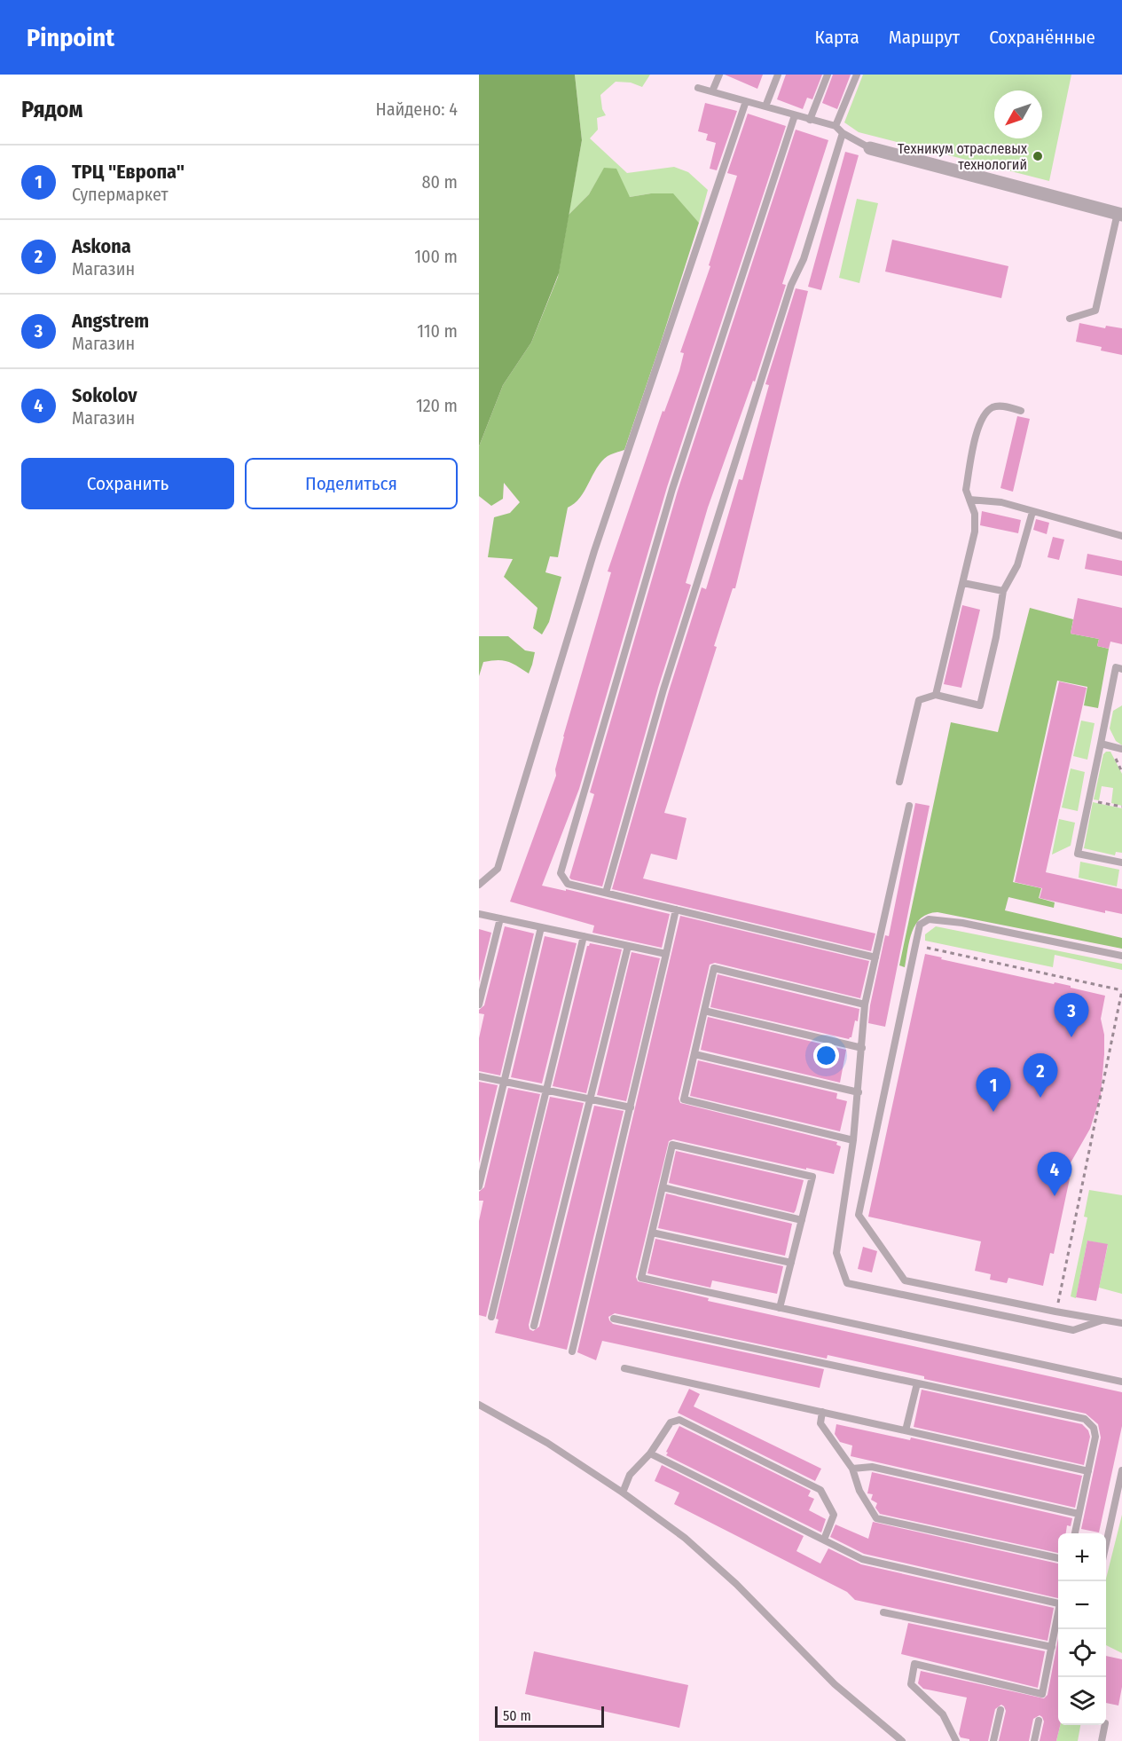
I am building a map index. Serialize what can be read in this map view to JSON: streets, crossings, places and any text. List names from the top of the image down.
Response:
{
  "places": ["Техникум отраслевых технологий"],
  "scale_bar": "50 m",
  "north": "bottom left",
  "page": {
    "header": "Pinpoint",
    "nav": ["Карта", "Маршрут", "Сохранённые"],
    "heading": ["Рядом", "Найдено: 4"],
    "list": [
      {
        "mark": "1",
        "name": "ТРЦ \"Европа\"",
        "note": "Супермаркет",
        "value": "80 m"
      },
      {
        "mark": "2",
        "name": "Askona",
        "note": "Магазин",
        "value": "100 m"
      },
      {
        "mark": "3",
        "name": "Angstrem",
        "note": "Магазин",
        "value": "110 m"
      },
      {
        "mark": "4",
        "name": "Sokolov",
        "note": "Магазин",
        "value": "120 m"
      }
    ],
    "buttons": ["Сохранить", "Поделиться"],
    "pins": [
      "3",
      "2",
      "1",
      "4"
    ],
    "map_buttons": ["+", "−"],
    "scale": "50 m"
  }
}
